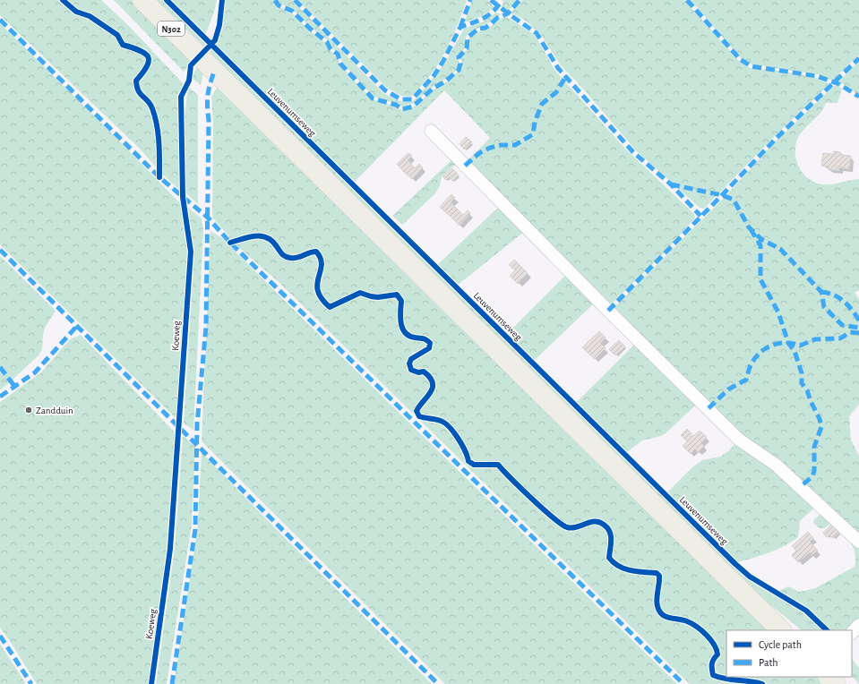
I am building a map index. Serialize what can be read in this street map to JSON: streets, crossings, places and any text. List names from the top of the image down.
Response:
{
  "streets": {
    "main road": ["N302"],
    "cycle path": ["Leuvenumseweg", "Koeweg"]
  },
  "places": ["Zandduin"],
  "legend": ["Cycle path", "Path"]
}
